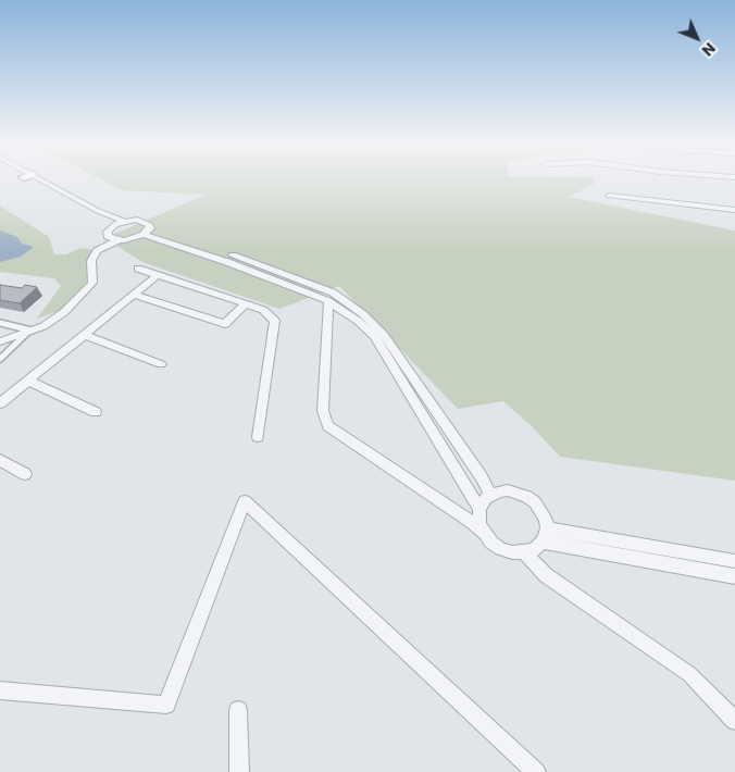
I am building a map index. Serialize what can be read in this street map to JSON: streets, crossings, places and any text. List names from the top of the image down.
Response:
{
  "north": "bottom right"
}
